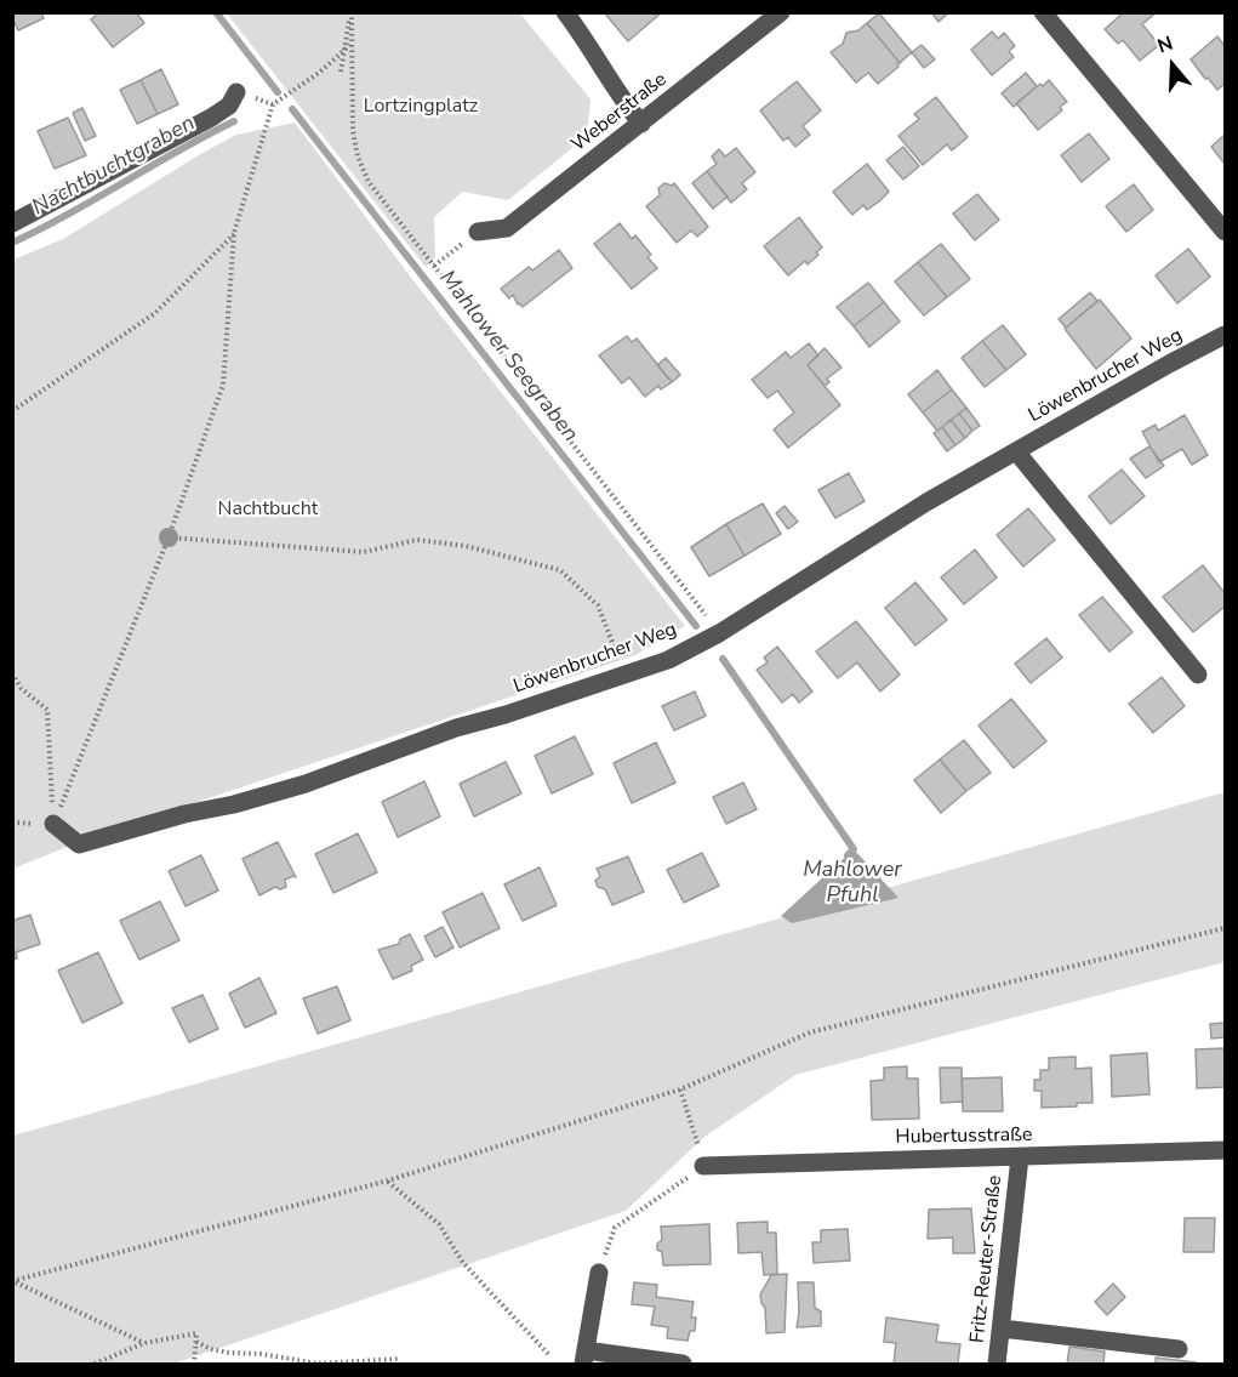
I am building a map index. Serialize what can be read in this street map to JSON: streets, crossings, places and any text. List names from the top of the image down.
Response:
{
  "streets": {
    "street": [
      "Weberstraße",
      "Löwenbrucher Weg",
      "Hubertusstraße",
      "Fritz-Reuter-Straße"
    ]
  },
  "crossings": [
    ["Hubertusstraße", "Fritz-Reuter-Straße"]
  ],
  "water": ["Nachtbuchtgraben", "Mahlower Seegraben", "Mahlower Pfuhl"],
  "parks": ["Lortzingplatz", "Nachtbucht"],
  "north": "top"
}
